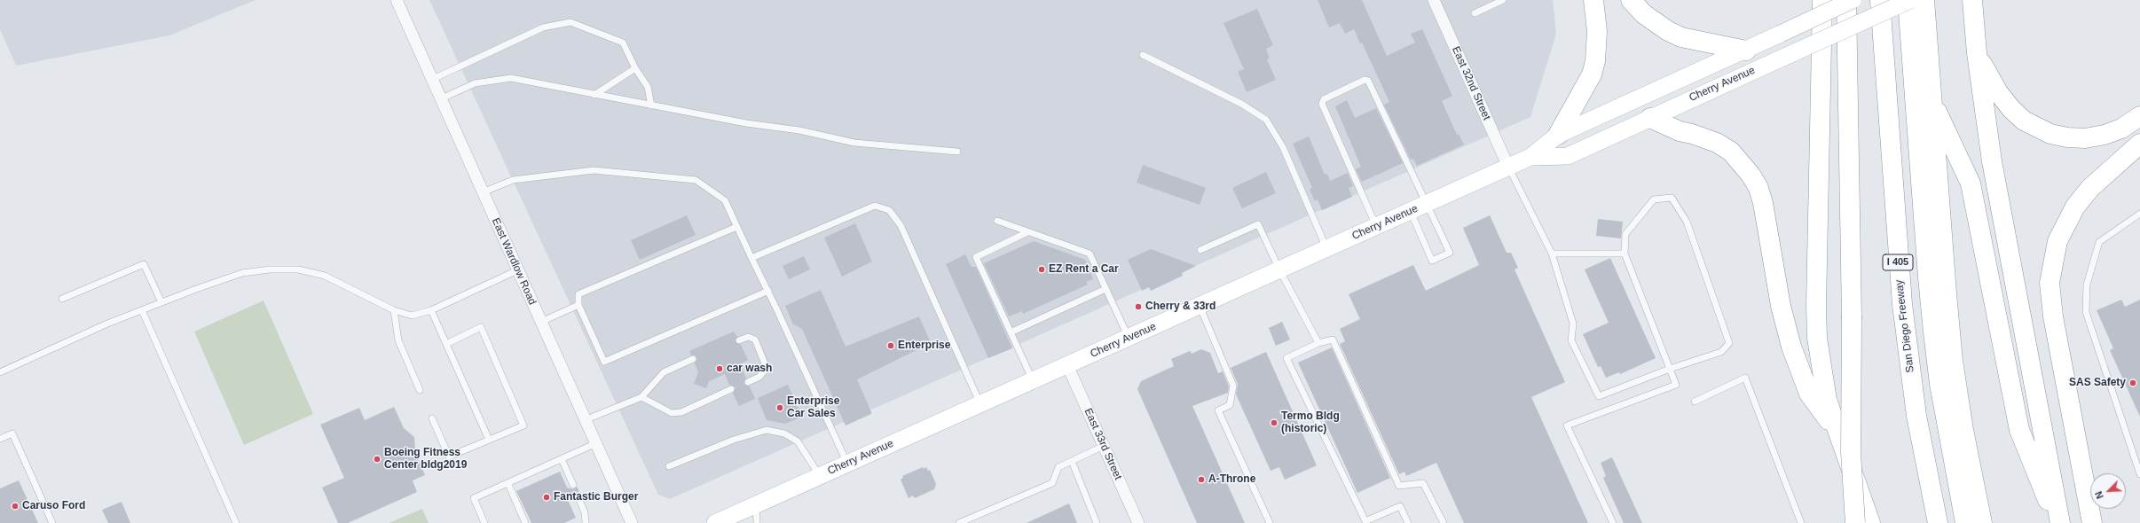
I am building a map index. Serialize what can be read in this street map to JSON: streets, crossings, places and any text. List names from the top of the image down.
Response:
{
  "streets": {
    "highway": ["I 405", "San Diego Freeway"],
    "main road": ["Cherry Avenue"],
    "street": ["East 32nd Street", "East Wardlow Road", "East 33rd Street"]
  },
  "crossings": [
    ["East 32nd Street", "Cherry Avenue"],
    ["Cherry Avenue", "East 33rd Street"]
  ],
  "places": [
    "EZ Rent a Car",
    "Cherry & 33rd",
    "Enterprise",
    "car wash",
    "SAS Safety",
    "Enterprise Car Sales",
    "Termo Bldg (historic)",
    "Boeing Fitness Center bldg2019",
    "A-Throne",
    "Fantastic Burger",
    "Caruso Ford"
  ],
  "north": "bottom left"
}
